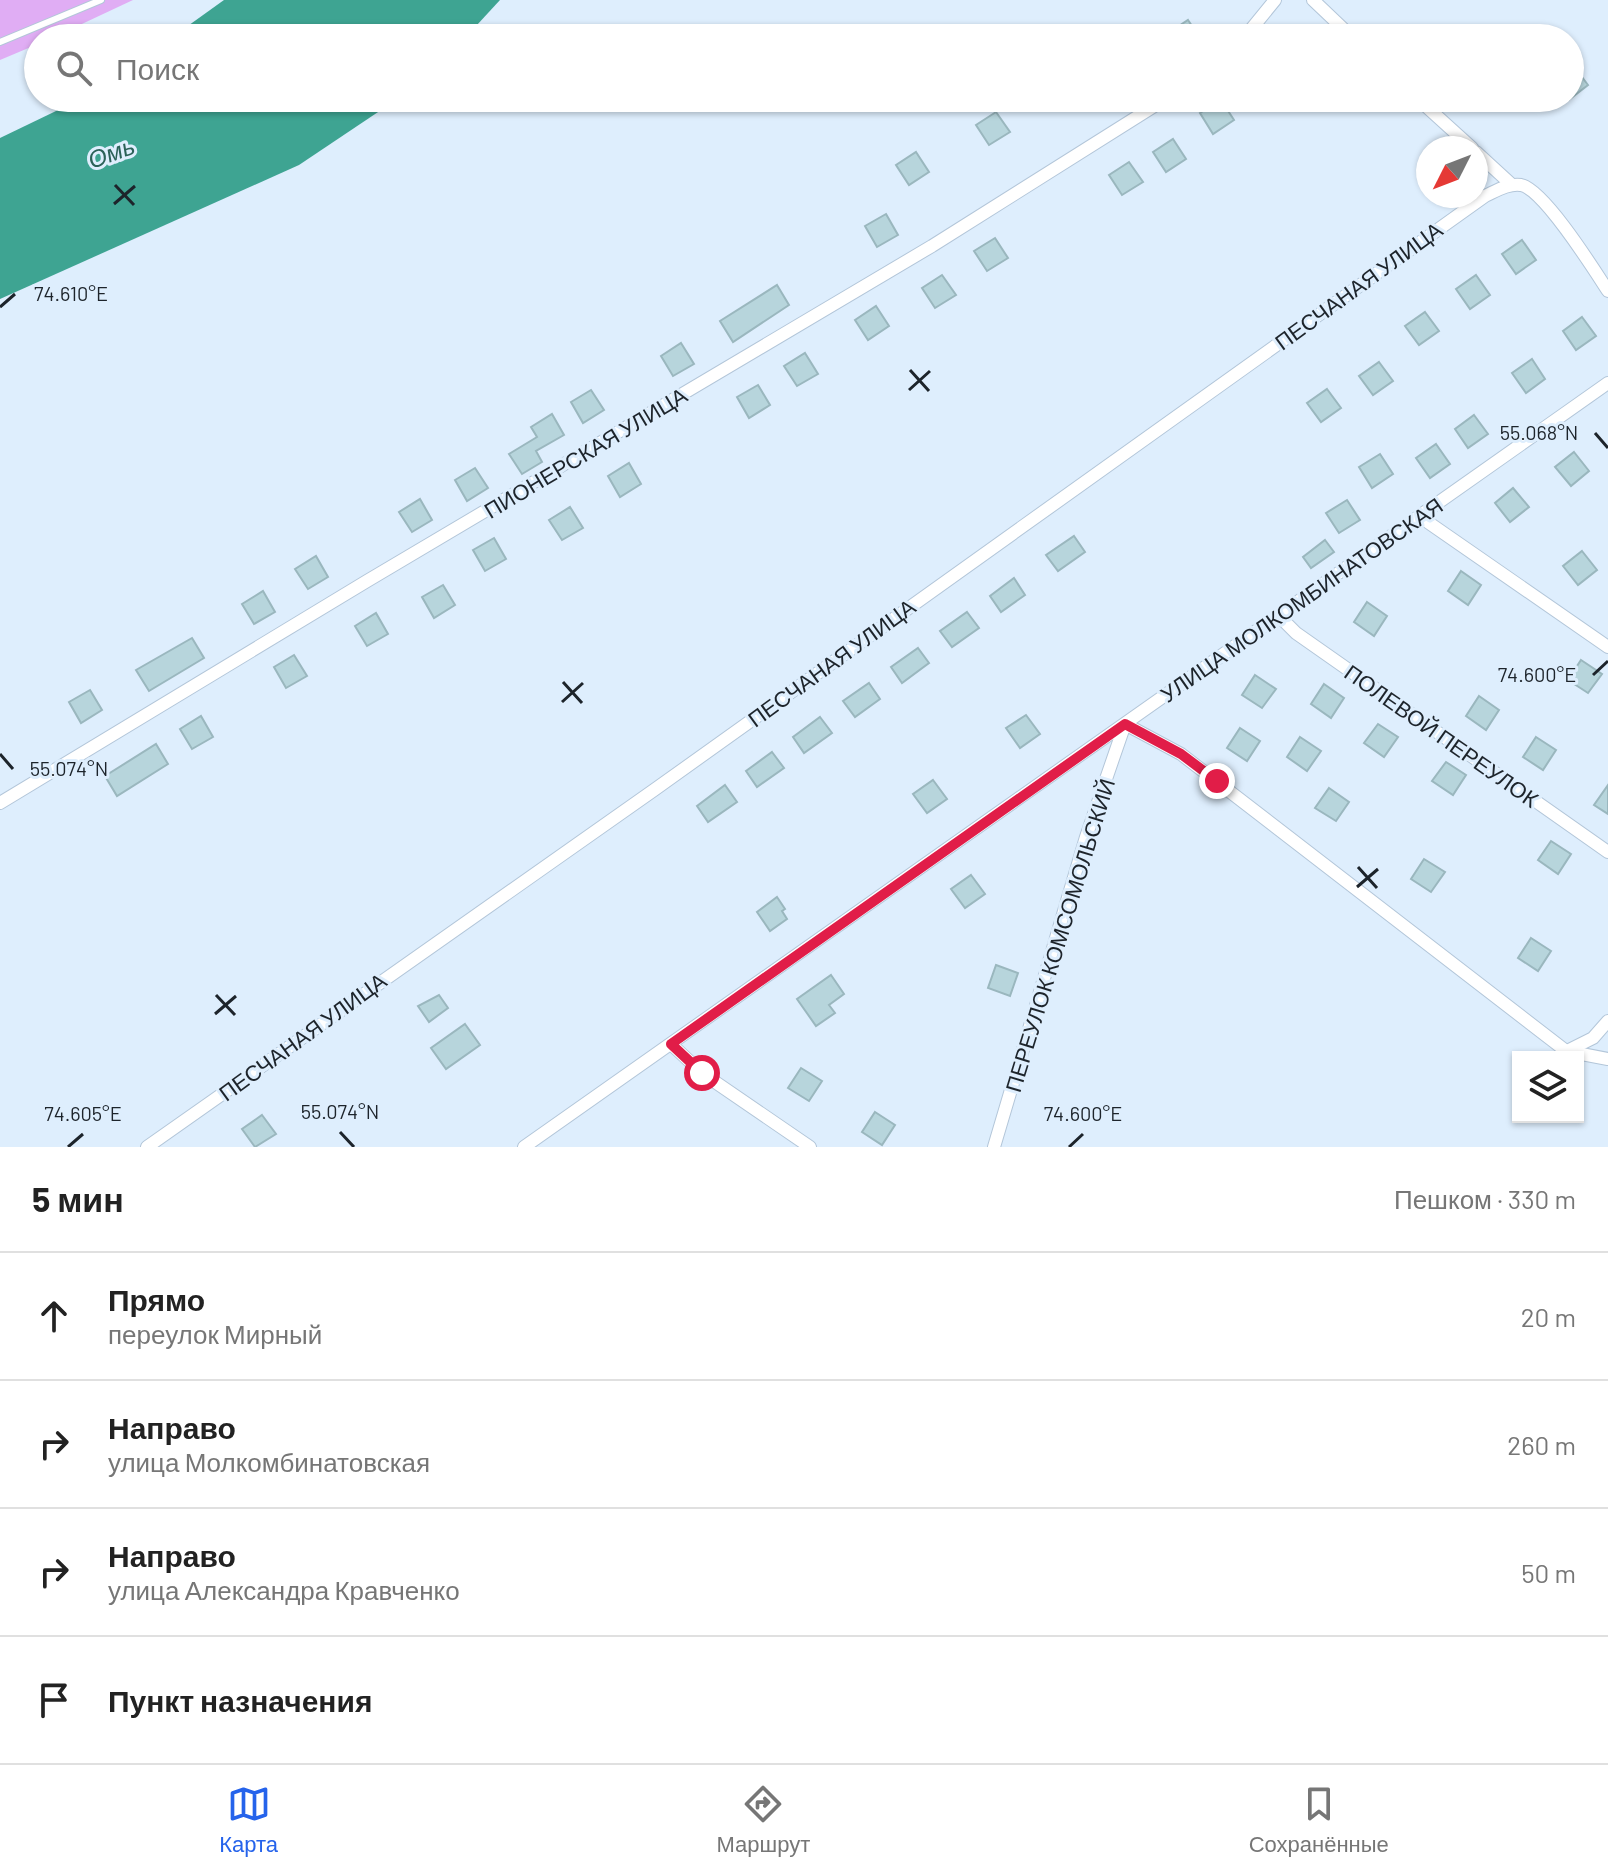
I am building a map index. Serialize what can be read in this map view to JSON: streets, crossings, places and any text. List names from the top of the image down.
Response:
{
  "streets": {
    "street": [
      "ПЕСЧАНАЯ УЛИЦА",
      "ПИОНЕРСКАЯ УЛИЦА",
      "УЛИЦА МОЛКОМБИНАТОВСКАЯ",
      "ПОЛЕВОЙ ПЕРЕУЛОК",
      "ПЕРЕУЛОК КОМСОМОЛЬСКИЙ"
    ]
  },
  "crossings": [
    ["УЛИЦА МОЛКОМБИНАТОВСКАЯ", "ПОЛЕВОЙ ПЕРЕУЛОК"],
    ["УЛИЦА МОЛКОМБИНАТОВСКАЯ", "ПЕРЕУЛОК КОМСОМОЛЬСКИЙ"]
  ],
  "water": ["Омь"],
  "north": "bottom left",
  "page": {
    "search": "Поиск",
    "heading": ["5 мин", "Пешком · 330 m"],
    "list": [
      ["Прямо", "переулок Мирный", "20 m"],
      ["Направо", "улица Молкомбинатовская", "260 m"],
      ["Направо", "улица Александра Кравченко", "50 m"],
      "Пункт назначения"
    ],
    "nav": ["Карта", "Маршрут", "Сохранённые"]
  },
  "coordinates": [
    "74.610°E",
    "55.068°N",
    "74.600°E",
    "55.074°N",
    "74.605°E"
  ]
}
